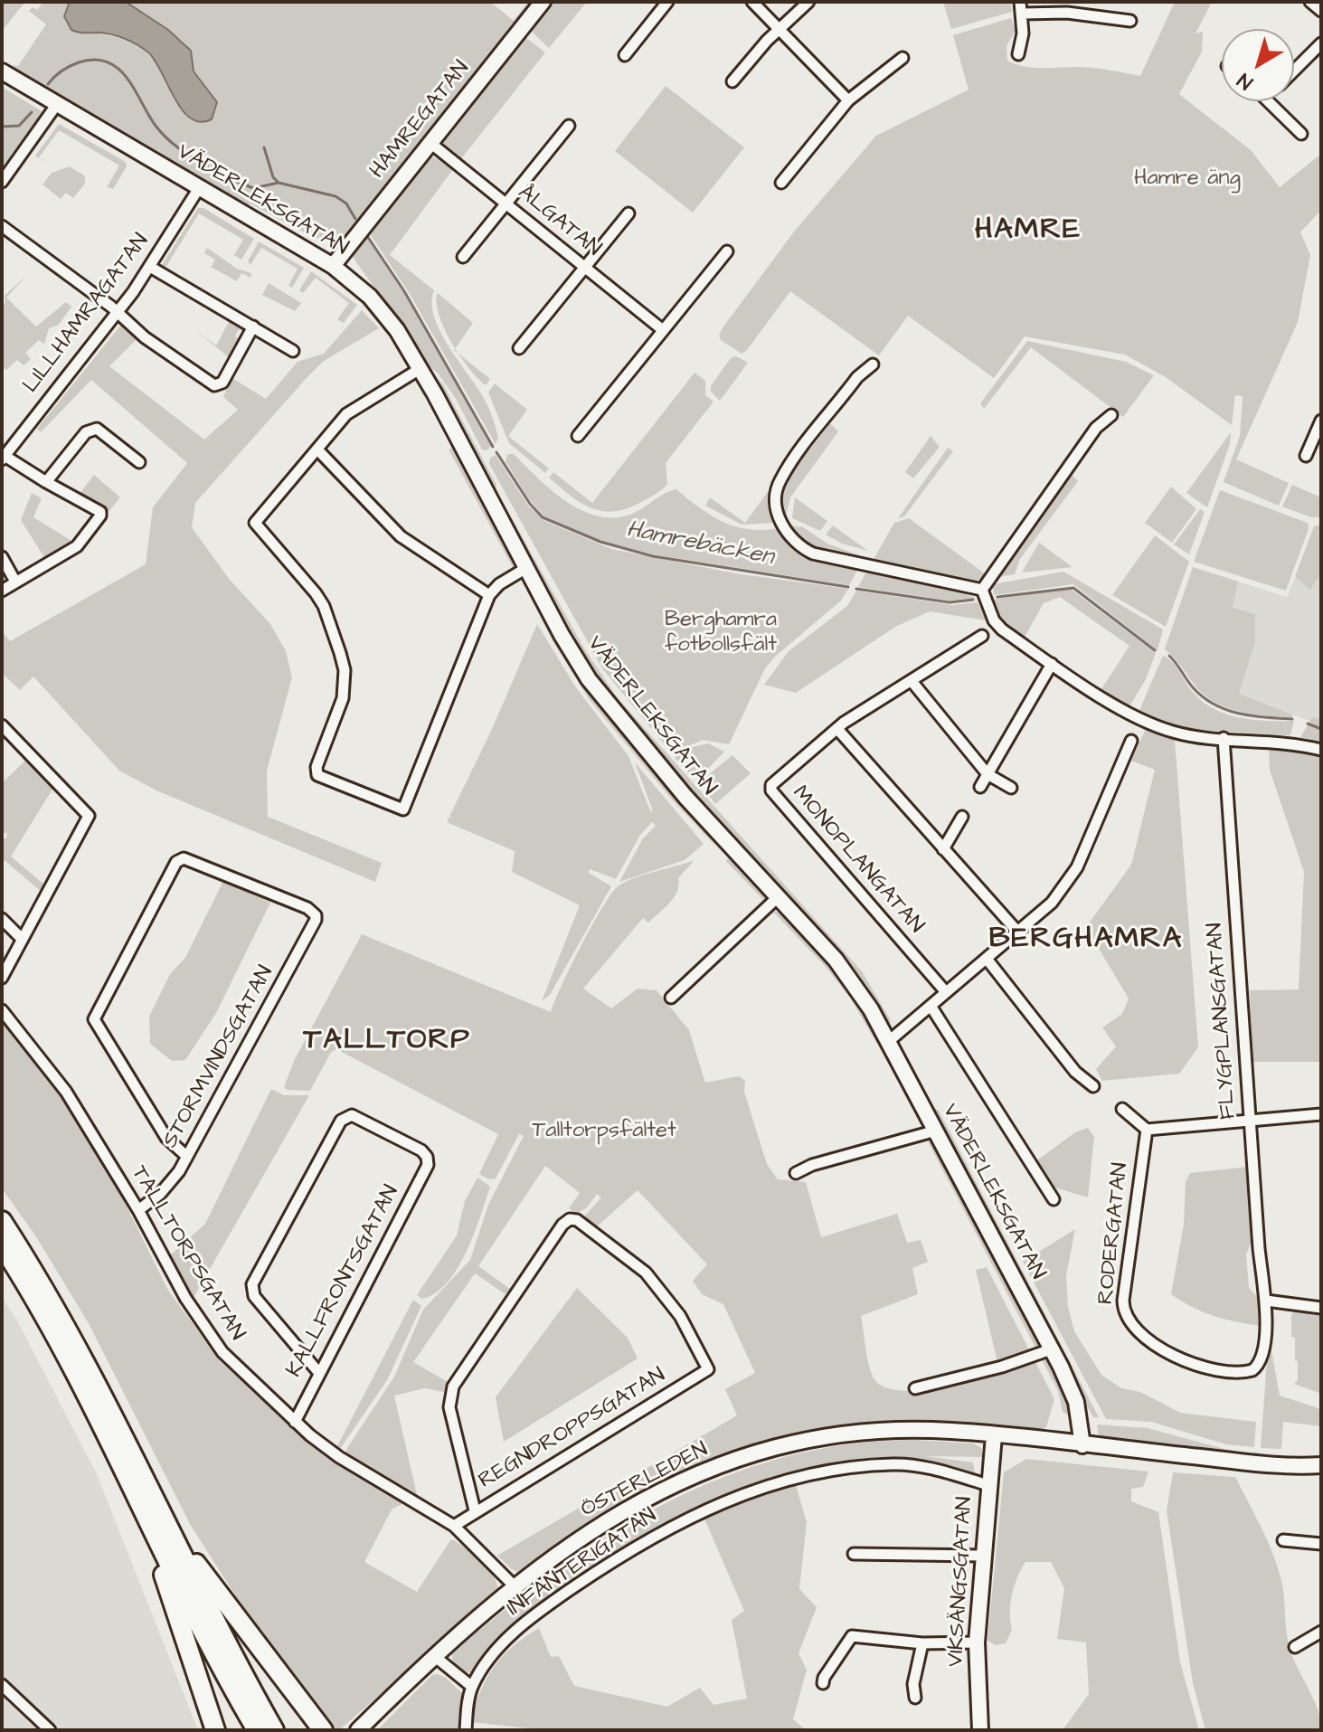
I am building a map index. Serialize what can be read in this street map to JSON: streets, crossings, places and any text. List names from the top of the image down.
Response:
{
  "streets": {
    "street": [
      "HAMREGATAN",
      "VÄDERLEKSGATAN",
      "ÅLGATAN",
      "LILLHAMRAGATAN",
      "MONOPLANGATAN",
      "FLYGPLANSGATAN",
      "STORMVINDSGATAN",
      "RODERGATAN",
      "TALLTORPSGATAN",
      "KALLFRONTSGATAN",
      "REGNDROPPSGATAN",
      "ÖSTERLEDEN",
      "INFANTERIGATAN",
      "VIKSÄNGSGATAN"
    ]
  },
  "crossings": [
    ["HAMREGATAN", "VÄDERLEKSGATAN"],
    ["HAMREGATAN", "ÅLGATAN"],
    ["VÄDERLEKSGATAN", "LILLHAMRAGATAN"],
    ["VÄDERLEKSGATAN", "ÖSTERLEDEN"],
    ["FLYGPLANSGATAN", "RODERGATAN"],
    ["STORMVINDSGATAN", "TALLTORPSGATAN"],
    ["TALLTORPSGATAN", "KALLFRONTSGATAN"],
    ["TALLTORPSGATAN", "REGNDROPPSGATAN"],
    ["TALLTORPSGATAN", "ÖSTERLEDEN"],
    ["ÖSTERLEDEN", "VIKSÄNGSGATAN"],
    ["INFANTERIGATAN", "VIKSÄNGSGATAN"]
  ],
  "districts": ["HAMRE", "BERGHAMRA", "TALLTORP"],
  "water": ["Hamrebäcken"],
  "parks": ["Hamre äng", "Berghamra fotbollsfält", "Talltorpsfältet"],
  "north": "bottom left"
}
